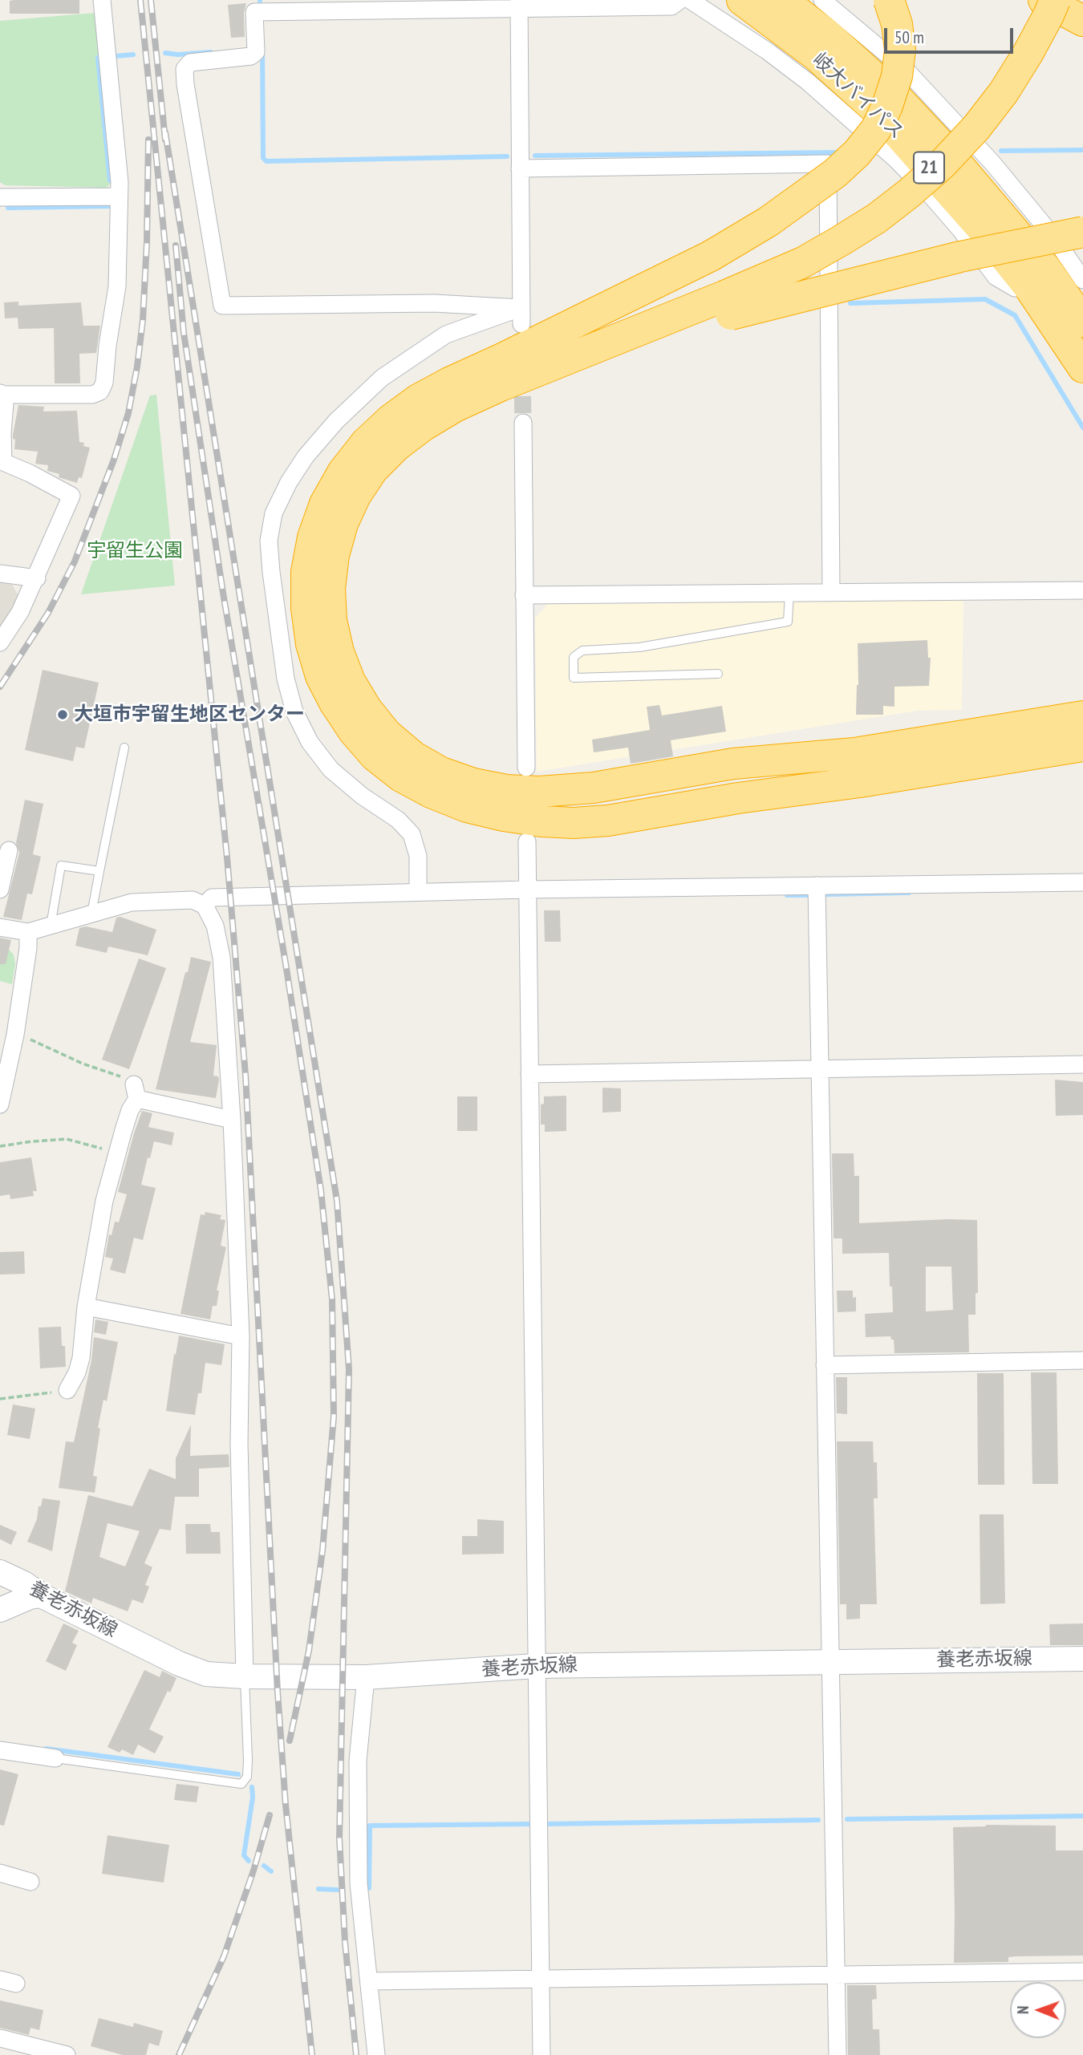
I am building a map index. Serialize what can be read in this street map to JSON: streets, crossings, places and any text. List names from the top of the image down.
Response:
{
  "streets": {
    "highway": ["岐大バイパス", "21"],
    "main road": ["養老赤坂線"]
  },
  "parks": ["宇留生公園"],
  "places": ["大垣市宇留生地区センター"],
  "scale_bar": "50 m",
  "north": "left"
}
